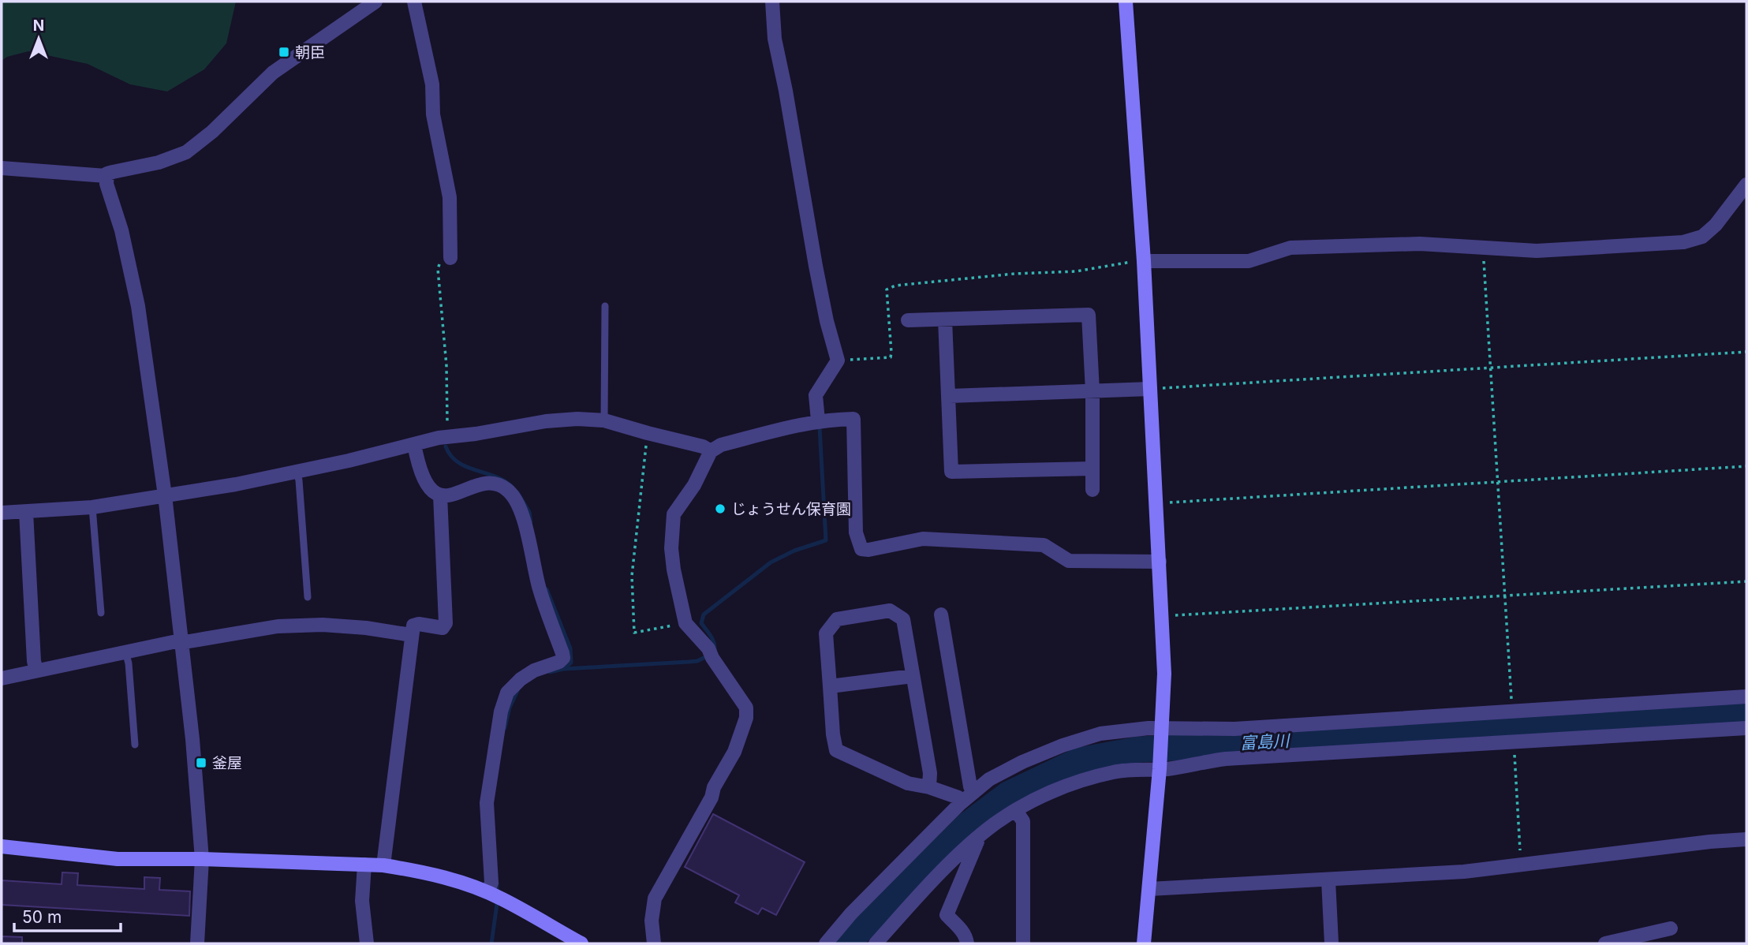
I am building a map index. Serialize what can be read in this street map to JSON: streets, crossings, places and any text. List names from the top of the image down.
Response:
{
  "water": ["富島川"],
  "places": {
    "transit": ["朝臣", "釜屋"],
    "other": ["じょうせん保育園"]
  },
  "scale_bar": "50 m",
  "north": "top"
}
